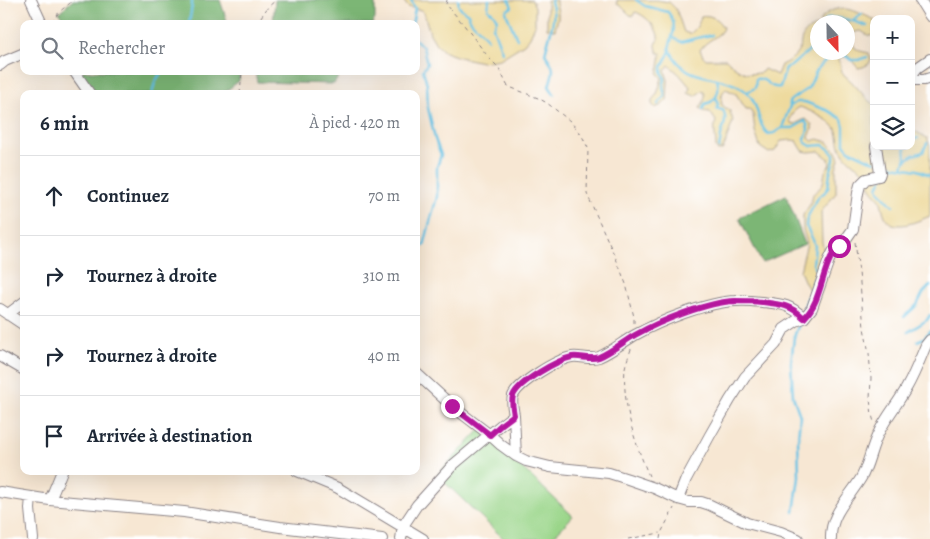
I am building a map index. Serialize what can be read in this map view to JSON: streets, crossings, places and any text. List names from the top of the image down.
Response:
{
  "north": "bottom",
  "page": {
    "map_buttons": ["+", "−"],
    "search": "Rechercher",
    "heading": ["6 min", "À pied · 420 m"],
    "list": [
      ["Continuez", "70 m"],
      ["Tournez à droite", "310 m"],
      ["Tournez à droite", "40 m"],
      "Arrivée à destination"
    ]
  }
}
